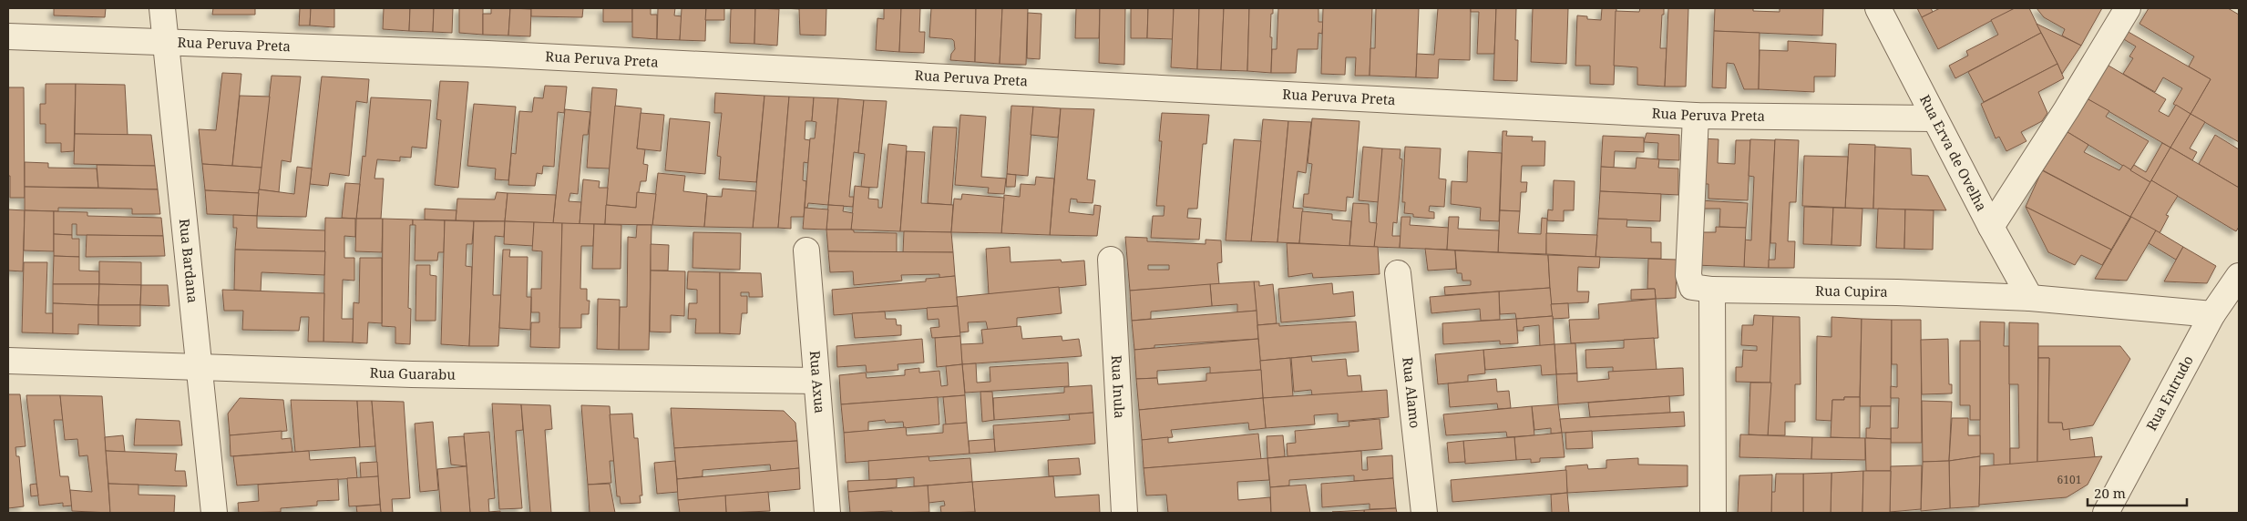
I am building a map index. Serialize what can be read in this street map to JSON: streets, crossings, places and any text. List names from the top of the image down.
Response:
{
  "streets": {
    "street": [
      "Rua Peruva Preta",
      "Rua Erva de Ovelha",
      "Rua Bardana",
      "Rua Cupira",
      "Rua Guarabu",
      "Rua Axua",
      "Rua Inula",
      "Rua Alamo",
      "Rua Entrudo"
    ]
  },
  "crossings": [
    ["Rua Peruva Preta", "Rua Erva de Ovelha"],
    ["Rua Peruva Preta", "Rua Bardana"],
    ["Rua Peruva Preta", "Rua Cupira"],
    ["Rua Erva de Ovelha", "Rua Cupira"],
    ["Rua Bardana", "Rua Guarabu"],
    ["Rua Cupira", "Rua Entrudo"],
    ["Rua Guarabu", "Rua Axua"]
  ],
  "house_numbers": ["6101"],
  "scale_bar": "20 m"
}
